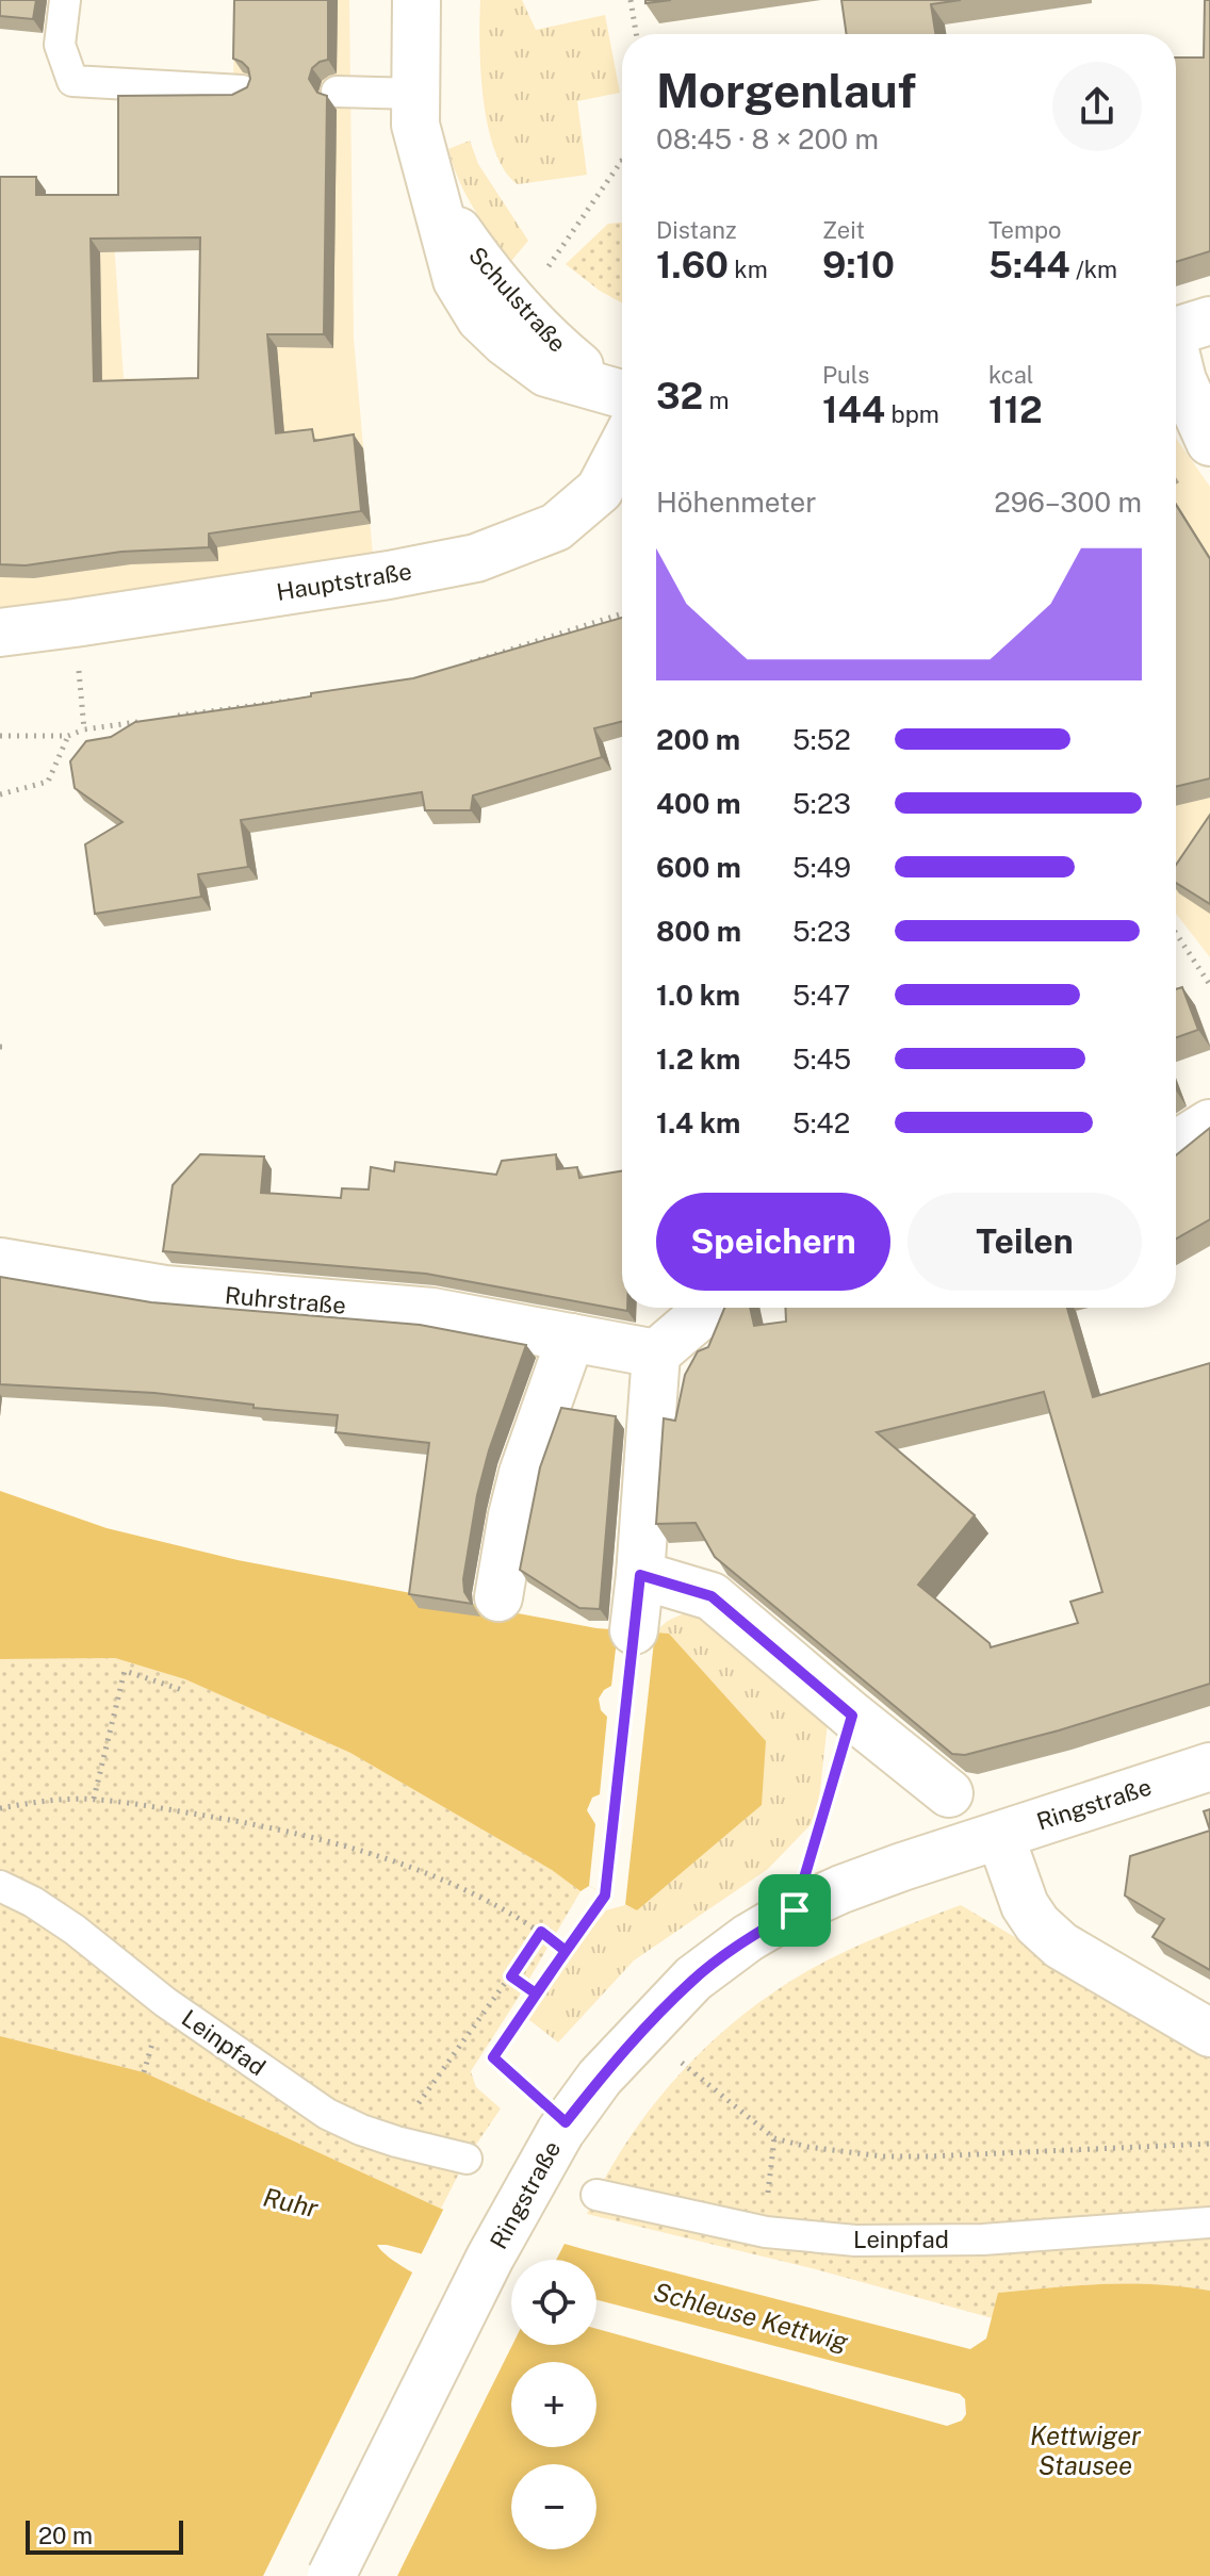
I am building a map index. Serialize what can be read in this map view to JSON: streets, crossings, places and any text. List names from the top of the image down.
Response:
{
  "streets": {
    "street": [
      "Schulstraße",
      "Hauptstraße",
      "Ruhrstraße",
      "Ringstraße"
    ],
    "lane": ["Leinpfad"]
  },
  "water": ["Ruhr", "Schleuse Kettwig", "Kettwiger Stausee"],
  "scale_bar": "20 m",
  "page": {
    "heading": ["Morgenlauf", "08:45 · 8 × 200 m"],
    "stats": [
      ["Distanz", "1.60 km"],
      ["Zeit", "9:10"],
      ["Tempo", "5:44 /km"],
      ["32 m"],
      ["Puls", "144 bpm"],
      ["kcal", "112"]
    ],
    "chart": ["Höhenmeter", "296–300 m"],
    "list": [
      {
        "name": "200 m",
        "note": "5:52"
      },
      {
        "name": "400 m",
        "note": "5:23"
      },
      {
        "name": "600 m",
        "note": "5:49"
      },
      {
        "name": "800 m",
        "note": "5:23"
      },
      {
        "name": "1.0 km",
        "note": "5:47"
      },
      {
        "name": "1.2 km",
        "note": "5:45"
      },
      {
        "name": "1.4 km",
        "note": "5:42"
      }
    ],
    "buttons": ["Speichern", "Teilen"],
    "map_buttons": ["+", "−"],
    "scale": "20 m"
  }
}
